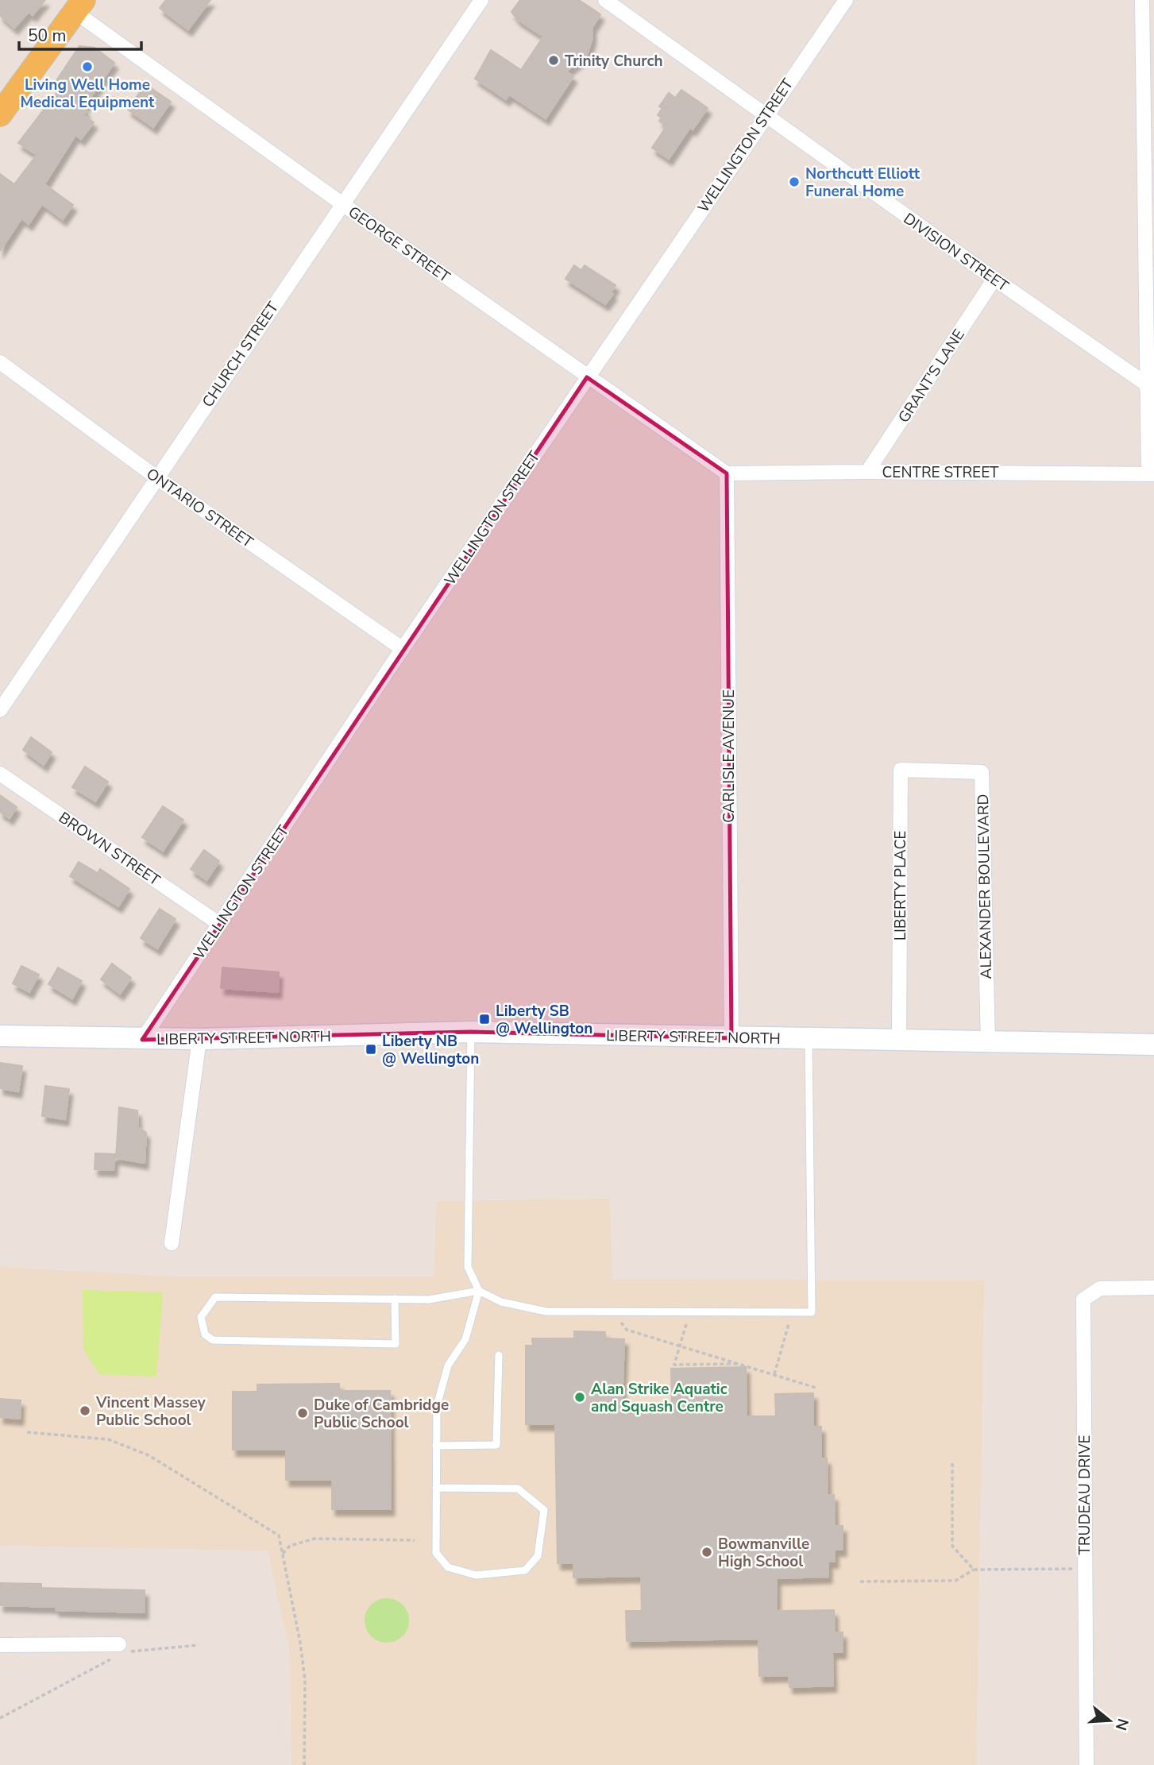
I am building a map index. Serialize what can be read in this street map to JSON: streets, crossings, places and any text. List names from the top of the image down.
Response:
{
  "streets": {
    "main road": ["LIBERTY STREET NORTH"],
    "street": [
      "WELLINGTON STREET",
      "GEORGE STREET",
      "DIVISION STREET",
      "CHURCH STREET",
      "GRANT'S LANE",
      "CENTRE STREET",
      "ONTARIO STREET",
      "CARLISLE AVENUE",
      "BROWN STREET",
      "LIBERTY PLACE",
      "ALEXANDER BOULEVARD",
      "TRUDEAU DRIVE"
    ]
  },
  "crossings": [
    ["WELLINGTON STREET", "GEORGE STREET"],
    ["WELLINGTON STREET", "DIVISION STREET"],
    ["WELLINGTON STREET", "ONTARIO STREET"],
    ["WELLINGTON STREET", "BROWN STREET"],
    ["WELLINGTON STREET", "LIBERTY STREET NORTH"],
    ["GEORGE STREET", "CHURCH STREET"],
    ["GEORGE STREET", "CENTRE STREET"],
    ["GEORGE STREET", "CARLISLE AVENUE"],
    ["DIVISION STREET", "GRANT'S LANE"],
    ["CHURCH STREET", "ONTARIO STREET"],
    ["GRANT'S LANE", "CENTRE STREET"],
    ["CENTRE STREET", "CARLISLE AVENUE"],
    ["CARLISLE AVENUE", "LIBERTY STREET NORTH"],
    ["LIBERTY PLACE", "ALEXANDER BOULEVARD"],
    ["LIBERTY PLACE", "LIBERTY STREET NORTH"],
    ["ALEXANDER BOULEVARD", "LIBERTY STREET NORTH"]
  ],
  "places": {
    "other": [
      "Trinity Church",
      "Living Well Home Medical Equipment",
      "Northcutt Elliott Funeral Home",
      "Alan Strike Aquatic and Squash Centre",
      "Vincent Massey Public School",
      "Duke of Cambridge Public School",
      "Bowmanville High School"
    ],
    "transit": ["Liberty SB @ Wellington", "Liberty NB @ Wellington"]
  },
  "scale_bar": "50 m",
  "north": "right"
}
